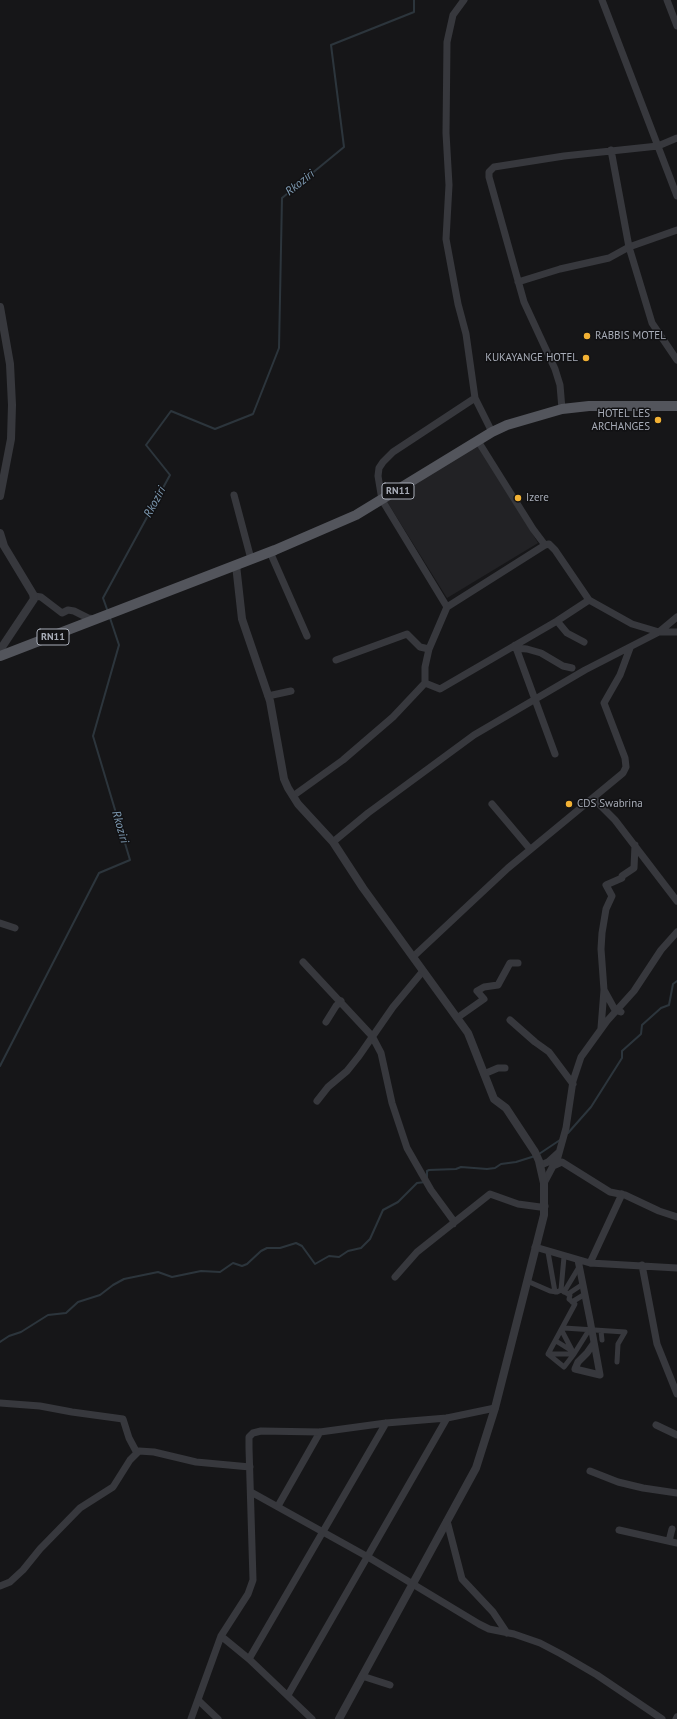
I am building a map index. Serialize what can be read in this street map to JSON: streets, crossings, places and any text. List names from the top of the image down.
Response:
{
  "streets": {
    "main road": ["RN11"]
  },
  "water": ["Rkoziri"],
  "places": [
    "RABBIS MOTEL",
    "KUKAYANGE HOTEL",
    "HOTEL LES ARCHANGES",
    "Izere",
    "CDS Swabrina"
  ]
}
